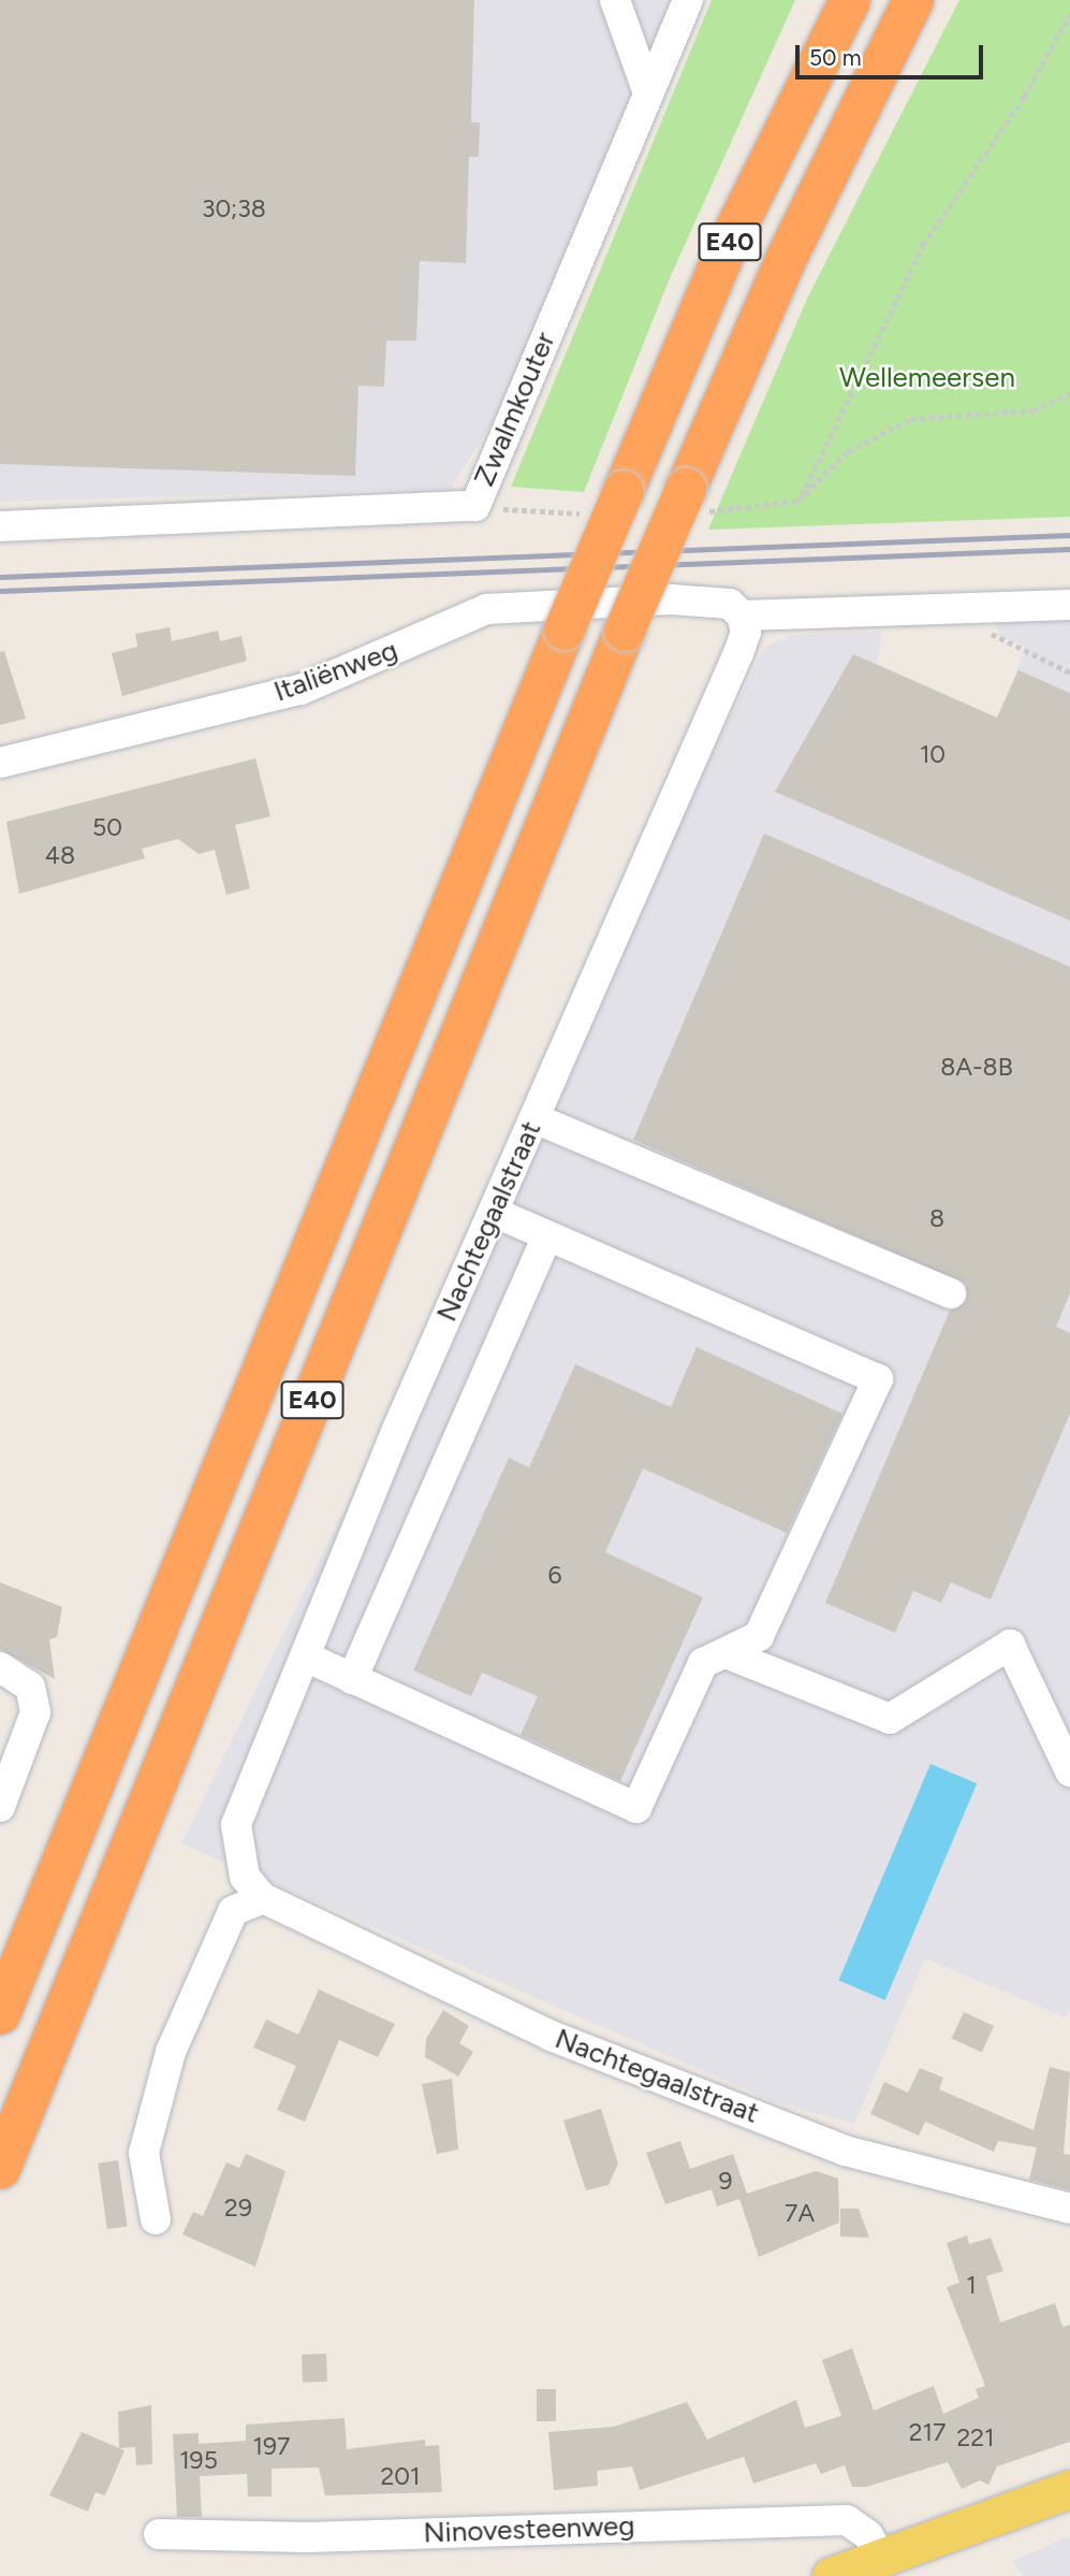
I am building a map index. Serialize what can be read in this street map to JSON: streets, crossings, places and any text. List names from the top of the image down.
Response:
{
  "streets": {
    "highway": ["E40"],
    "main road": ["Ninovesteenweg"],
    "street": ["Zwalmkouter", "Italiënweg", "Nachtegaalstraat"]
  },
  "crossings": [
    ["Italiënweg", "Nachtegaalstraat"]
  ],
  "parks": ["Wellemeersen"],
  "house_numbers": [
    "30;38",
    "10",
    "50",
    "48",
    "8A-8B",
    "8",
    "6",
    "9",
    "29",
    "7A",
    "1",
    "217",
    "221",
    "197",
    "195",
    "201"
  ],
  "scale_bar": "50 m"
}
